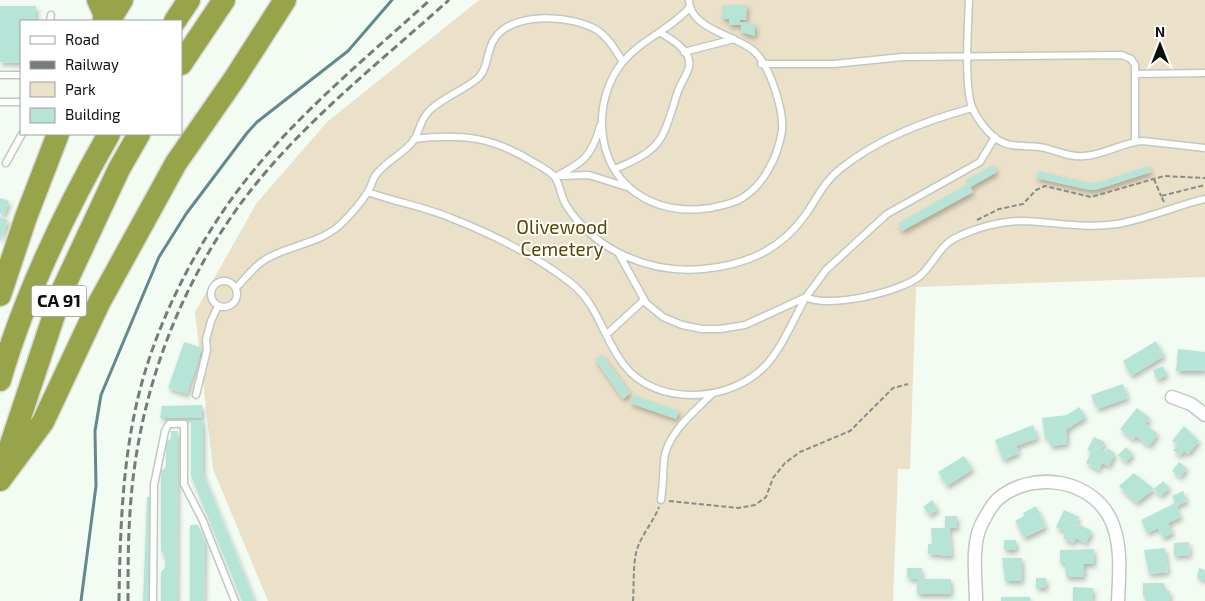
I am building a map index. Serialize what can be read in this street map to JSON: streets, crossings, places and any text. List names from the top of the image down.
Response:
{
  "streets": {
    "highway": ["CA 91"]
  },
  "parks": ["Olivewood Cemetery"],
  "legend": [
    "Road",
    "Railway",
    "Park",
    "Building"
  ],
  "north": "top"
}
